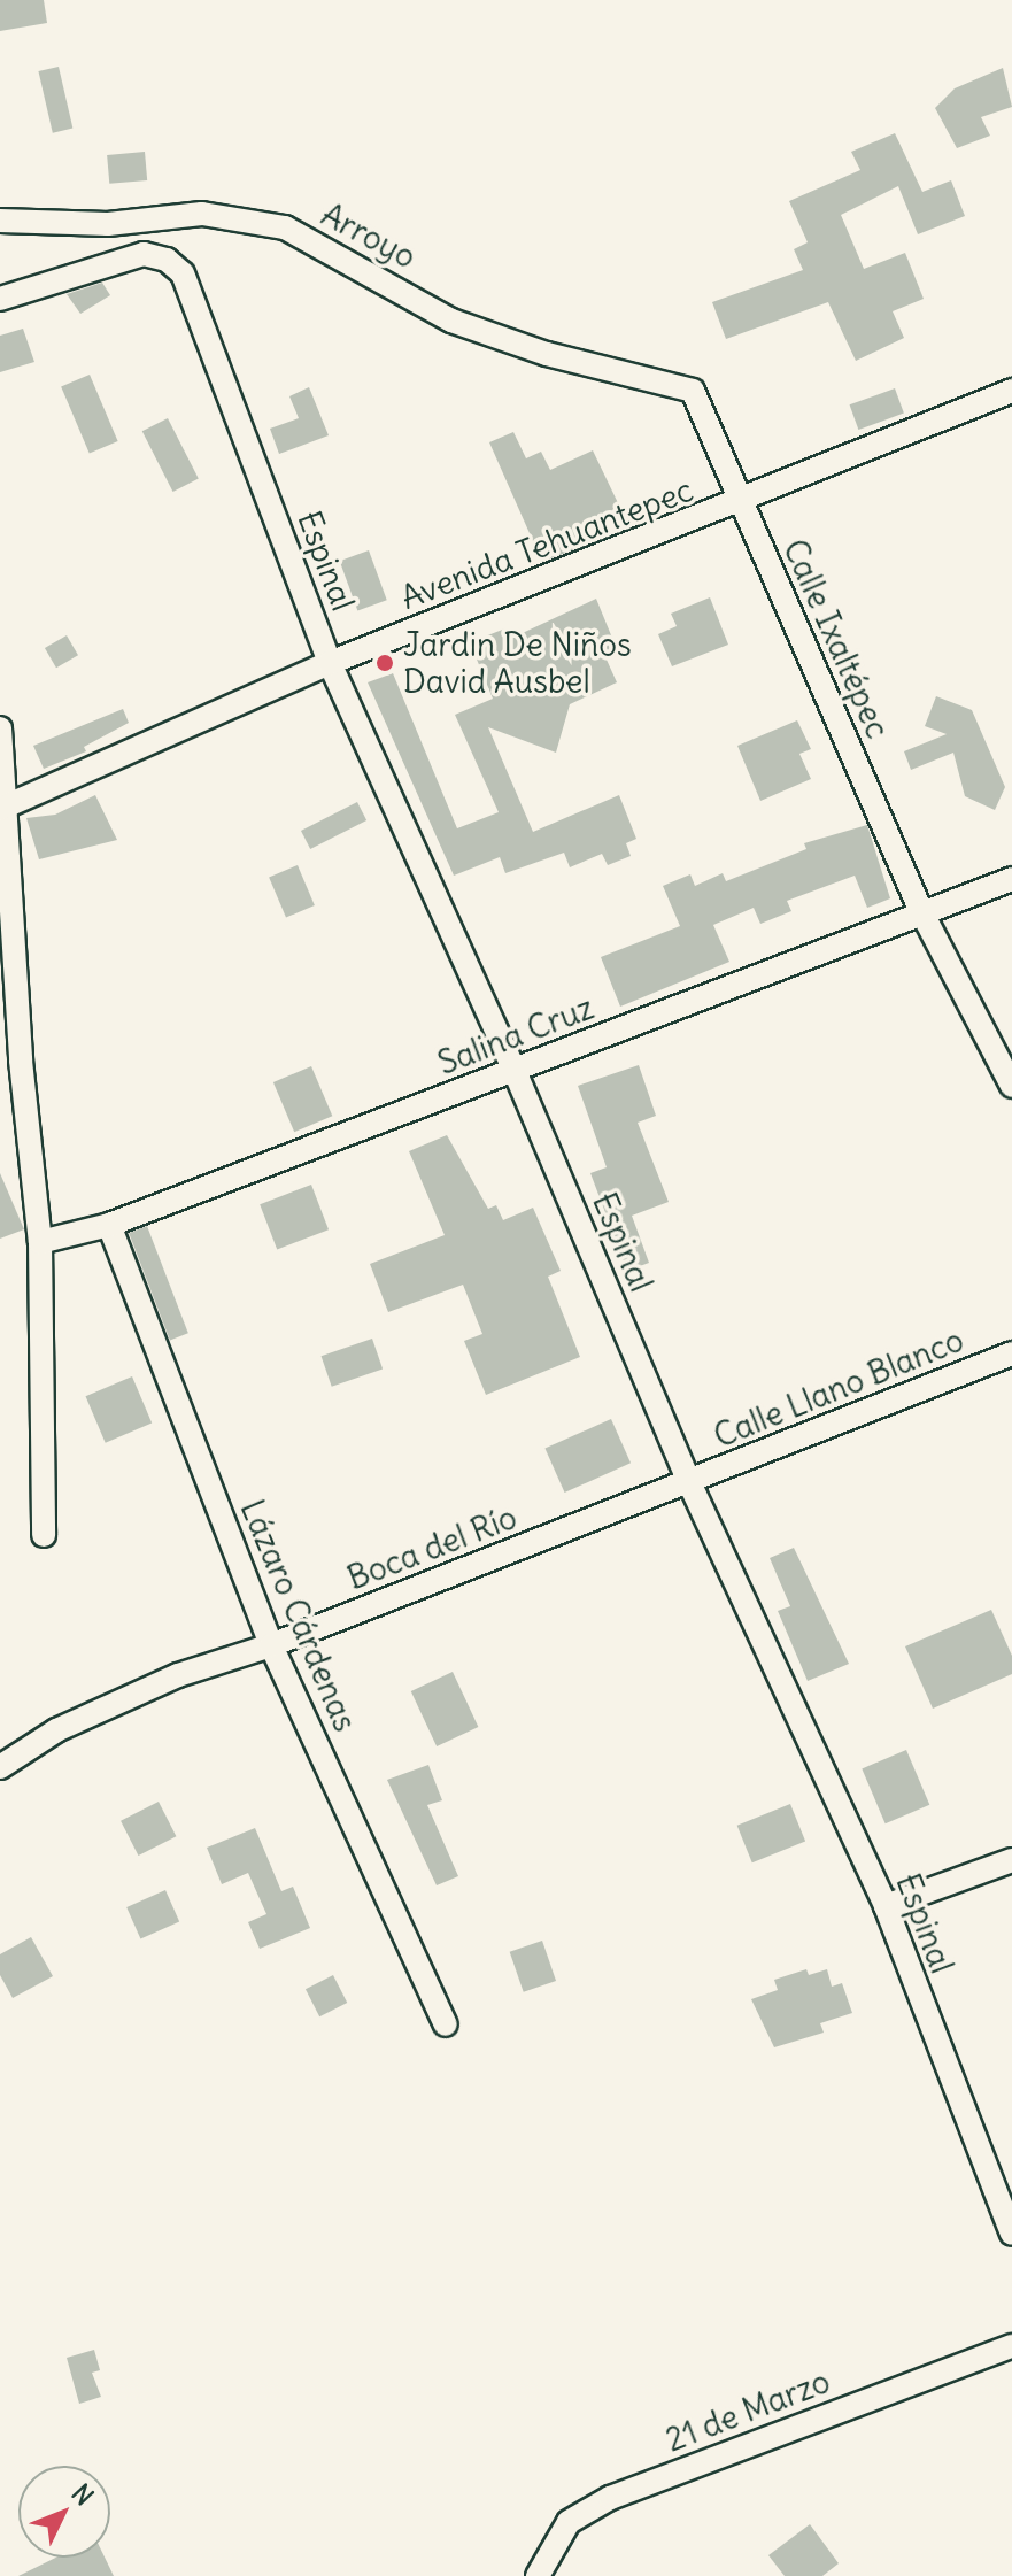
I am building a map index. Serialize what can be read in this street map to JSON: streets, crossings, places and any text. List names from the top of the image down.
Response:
{
  "streets": {
    "street": [
      "Arroyo",
      "Avenida Tehuantepec",
      "Espinal",
      "Calle Ixaltépec",
      "Salina Cruz",
      "Calle Llano Blanco",
      "Boca del Río",
      "Lázaro Cárdenas",
      "21 de Marzo"
    ]
  },
  "crossings": [
    ["Arroyo", "Calle Ixaltépec"],
    ["Avenida Tehuantepec", "Espinal"],
    ["Avenida Tehuantepec", "Calle Ixaltépec"],
    ["Espinal", "Salina Cruz"],
    ["Espinal", "Calle Llano Blanco"],
    ["Espinal", "Boca del Río"],
    ["Calle Ixaltépec", "Salina Cruz"],
    ["Salina Cruz", "Lázaro Cárdenas"],
    ["Calle Llano Blanco", "Boca del Río"],
    ["Boca del Río", "Lázaro Cárdenas"]
  ],
  "places": ["Jardin De Niños David Ausbel"],
  "north": "top right"
}
